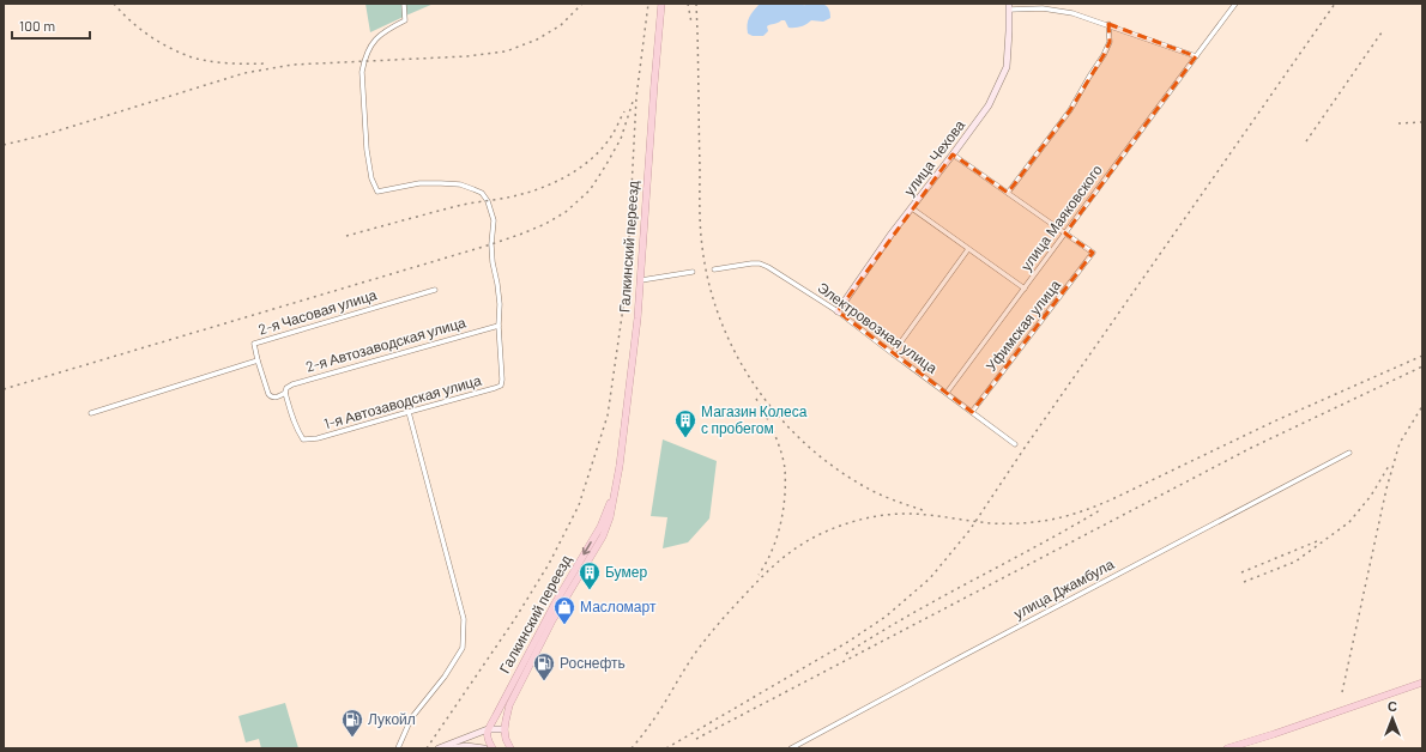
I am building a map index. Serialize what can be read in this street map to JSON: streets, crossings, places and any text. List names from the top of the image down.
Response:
{
  "streets": {
    "main road": ["Галкинский переезд"],
    "street": [
      "улица Чехова",
      "улица Маяковского",
      "2-я Часовая улица",
      "Уфимская улица",
      "Электровозная улица",
      "2-я Автозаводская улица",
      "1-я Автозаводская улица",
      "улица Джамбула"
    ]
  },
  "crossings": [
    ["улица Чехова", "Электровозная улица"],
    ["улица Маяковского", "Уфимская улица"],
    ["улица Маяковского", "Электровозная улица"],
    ["Уфимская улица", "Электровозная улица"],
    ["2-я Автозаводская улица", "1-я Автозаводская улица"]
  ],
  "places": {
    "building": ["Магазин Колеса с пробегом", "Бумер"],
    "shop": ["Масломарт"],
    "fuel station": ["Роснефть", "Лукойл"]
  },
  "scale_bar": "100 m",
  "north": "top"
}
